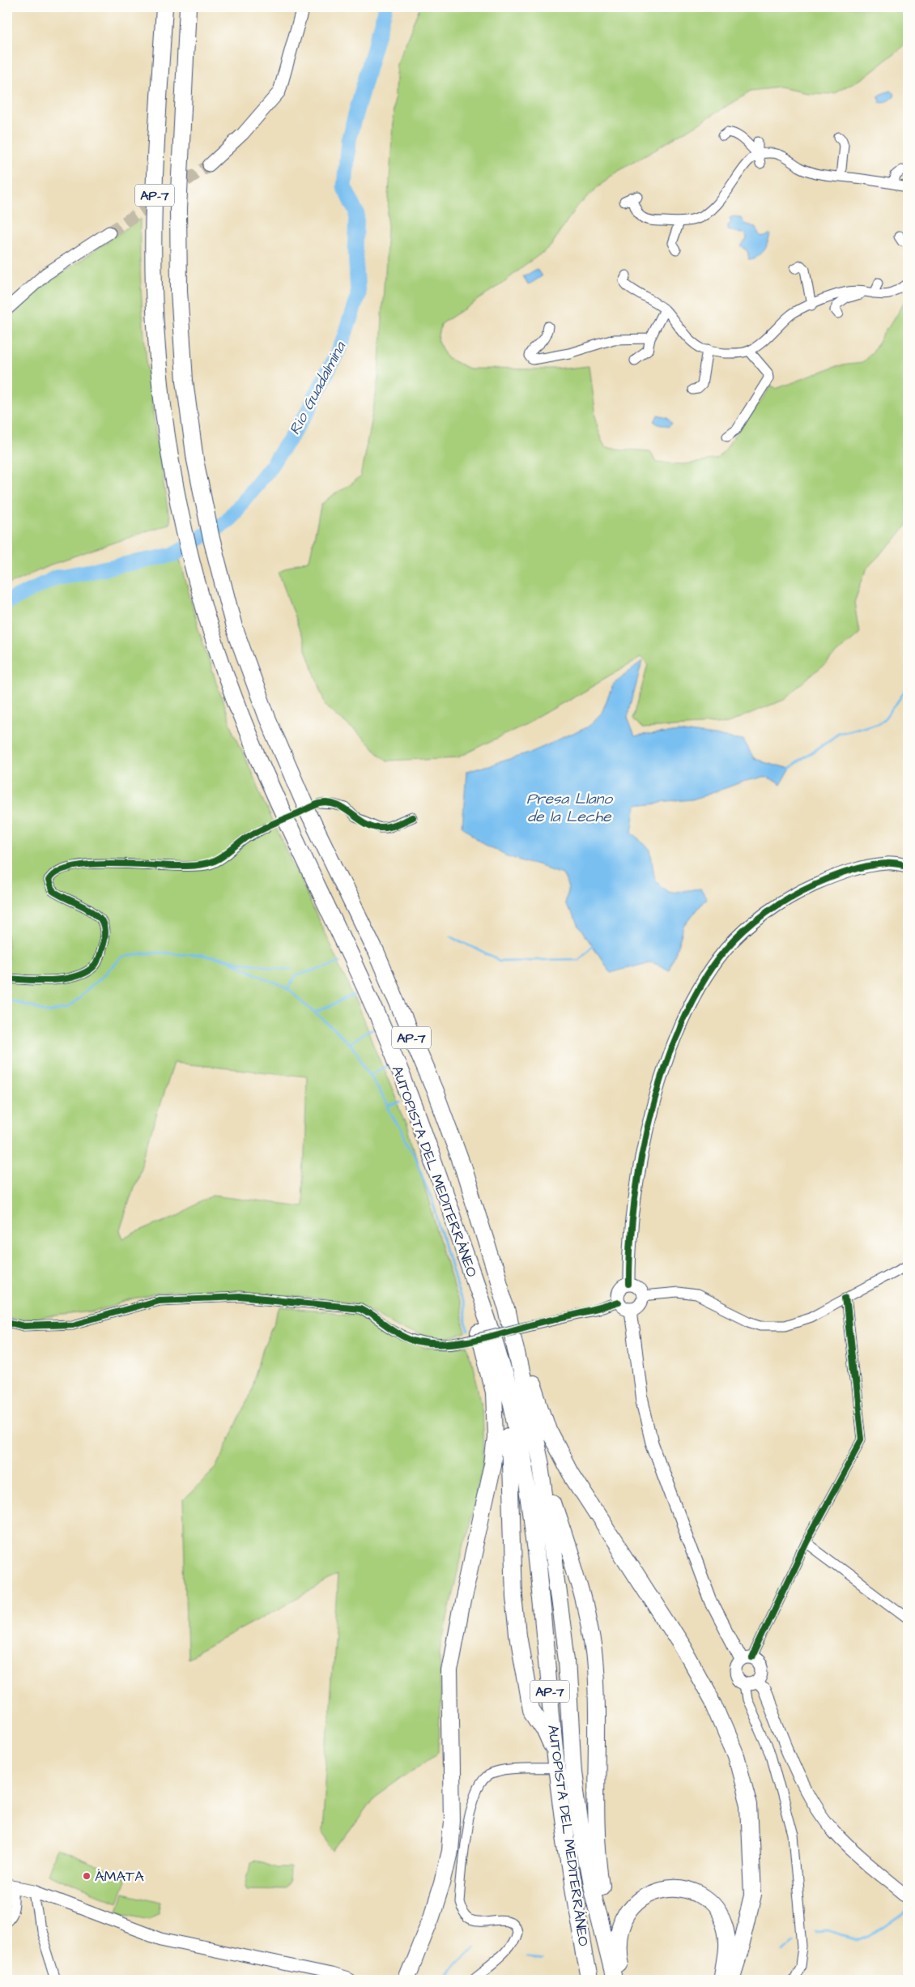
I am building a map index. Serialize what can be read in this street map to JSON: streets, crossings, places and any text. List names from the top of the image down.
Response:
{
  "streets": {
    "highway": ["AP-7", "AUTOPISTA DEL MEDITERRÁNEO"]
  },
  "water": ["Rio Guadalmina", "Presa Llano de la Leche"],
  "places": ["ÁMATA"]
}
